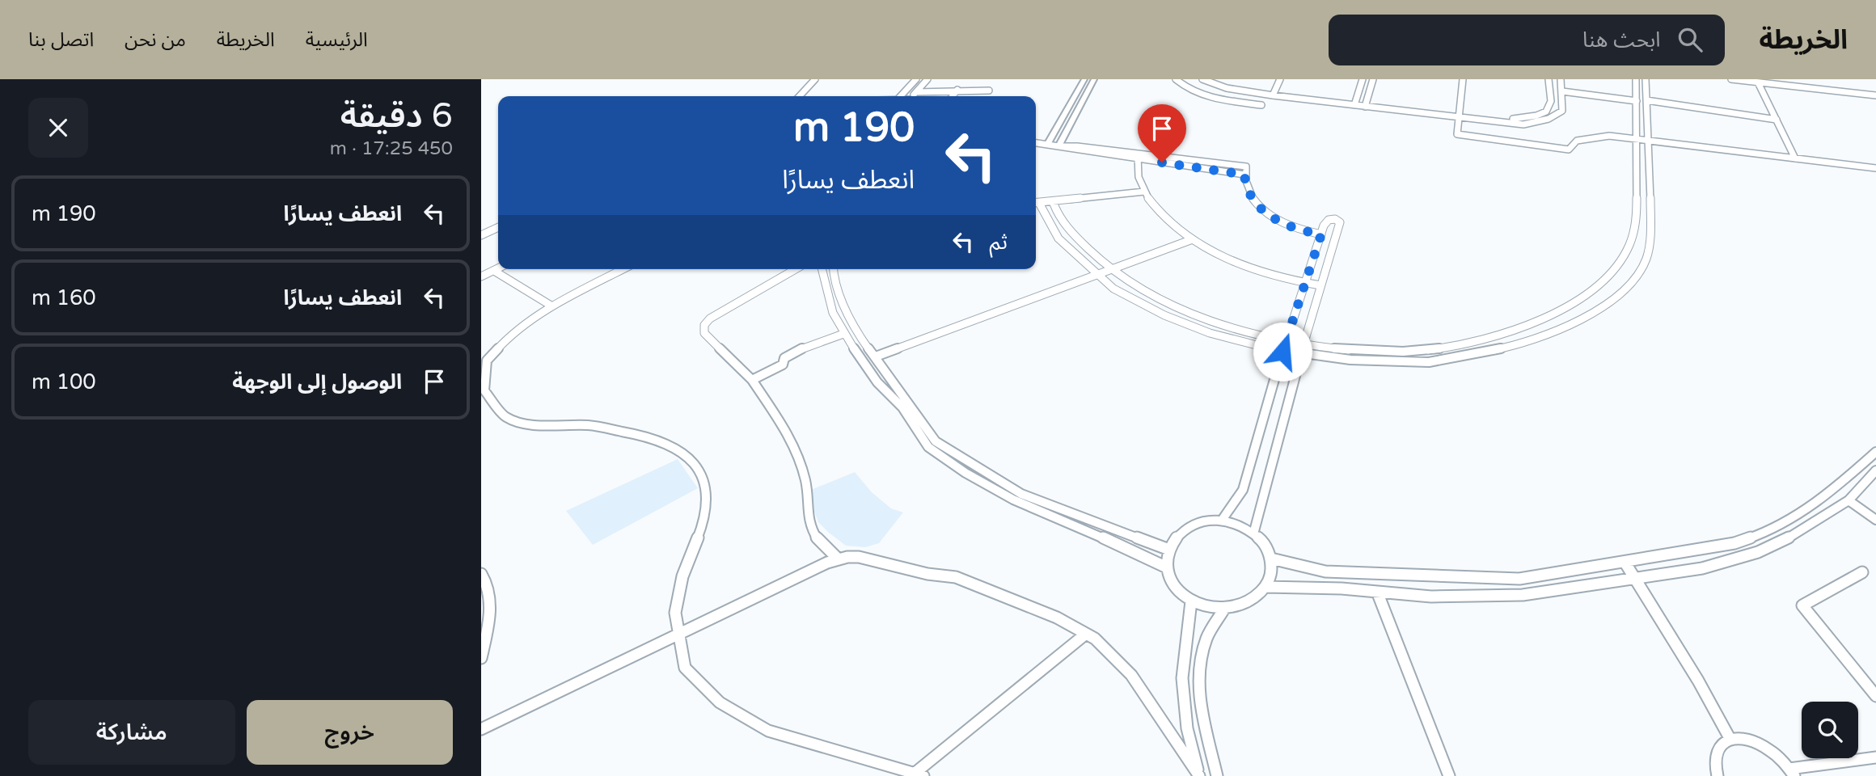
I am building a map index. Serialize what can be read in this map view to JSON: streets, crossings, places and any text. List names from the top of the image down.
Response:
{
  "page": {
    "header": "الخريطة",
    "search": "ابحث هنا",
    "nav": [
      "الرئيسية",
      "الخريطة",
      "من نحن",
      "اتصل بنا"
    ],
    "heading": ["6 دقيقة", "450 m · 17:25"],
    "turn": ["190 m", "انعطف يسارًا"],
    "list": [
      {
        "name": "انعطف يسارًا",
        "value": "190 m"
      },
      {
        "name": "انعطف يسارًا",
        "value": "160 m"
      },
      {
        "name": "الوصول إلى الوجهة",
        "value": "100 m"
      }
    ],
    "then": "ثم",
    "buttons": ["خروج", "مشاركة"]
  }
}
